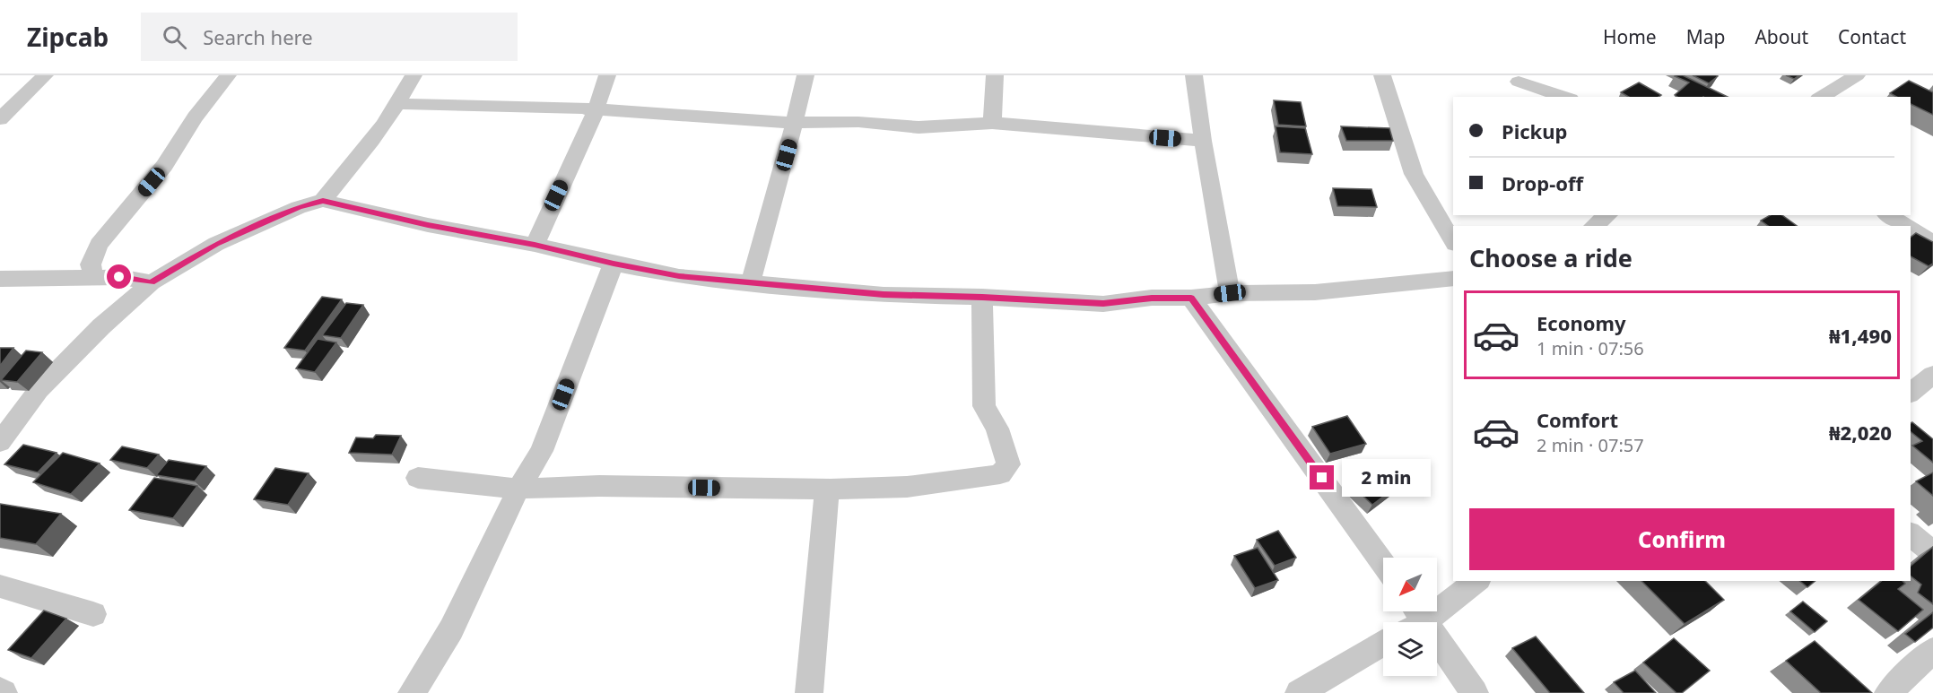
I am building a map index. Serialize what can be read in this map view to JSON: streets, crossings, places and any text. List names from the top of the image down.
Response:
{
  "north": "bottom left",
  "page": {
    "header": "Zipcab",
    "search": "Search here",
    "nav": [
      "Home",
      "Map",
      "About",
      "Contact"
    ],
    "banner": ["Pickup", "Drop-off"],
    "heading": "Choose a ride",
    "list": [
      {
        "name": "Economy",
        "note": "1 min · 07:56",
        "value": "₦1,490"
      },
      {
        "name": "Comfort",
        "note": "2 min · 07:57",
        "value": "₦2,020"
      }
    ],
    "bubble": "2 min",
    "buttons": "Confirm"
  }
}
